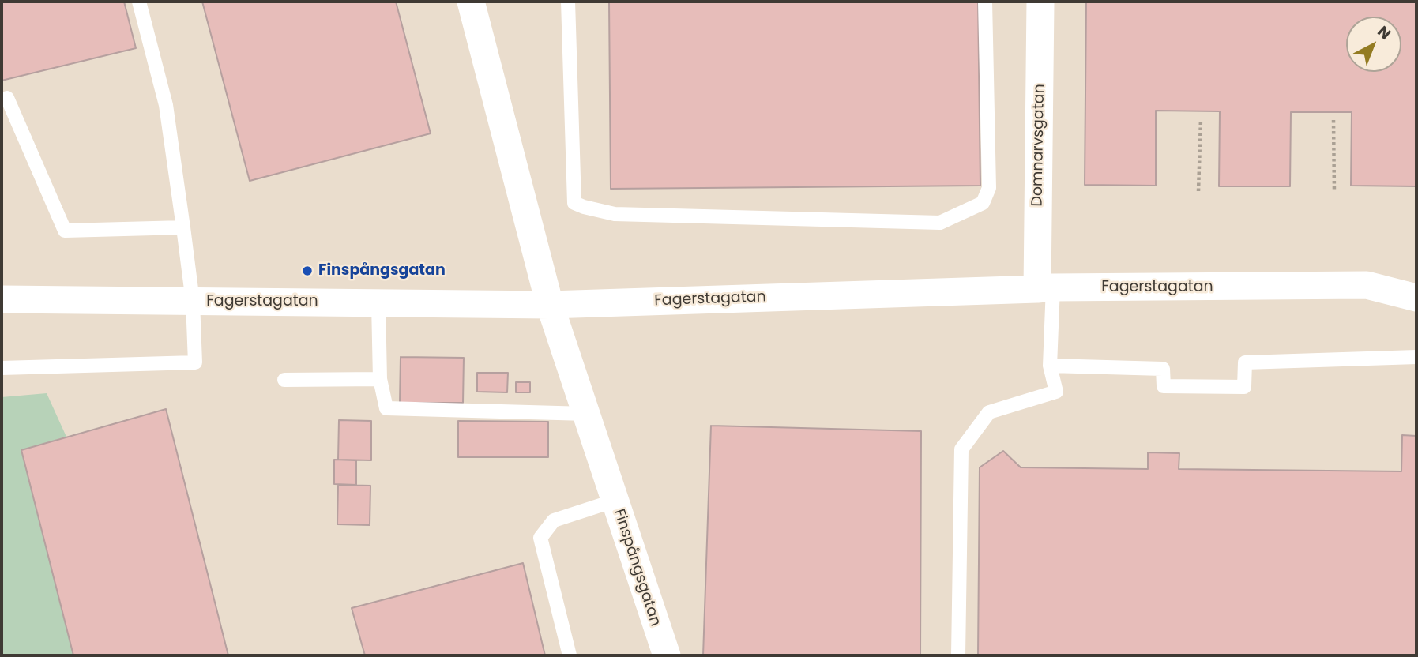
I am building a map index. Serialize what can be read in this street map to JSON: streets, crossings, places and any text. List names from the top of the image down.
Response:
{
  "streets": {
    "street": ["Domnarvsgatan", "Fagerstagatan", "Finspångsgatan"]
  },
  "crossings": [
    ["Domnarvsgatan", "Fagerstagatan"],
    ["Fagerstagatan", "Finspångsgatan"]
  ],
  "places": ["Finspångsgatan"],
  "north": "top right"
}
